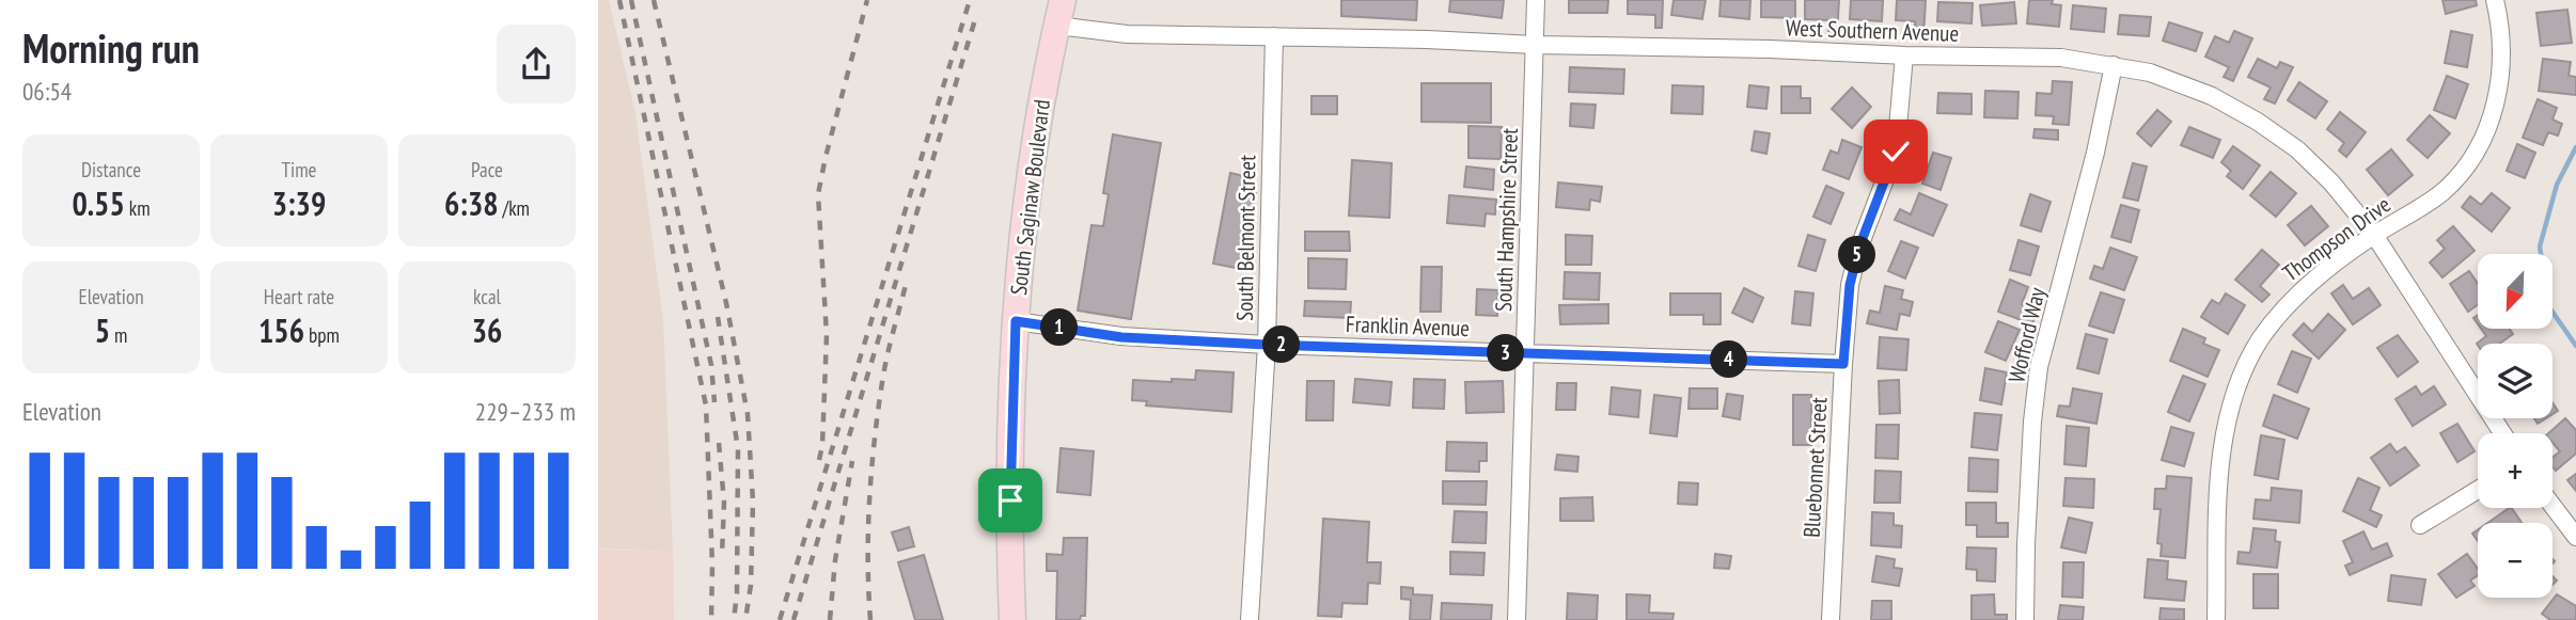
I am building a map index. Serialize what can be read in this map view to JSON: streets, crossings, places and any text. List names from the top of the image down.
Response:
{
  "streets": {
    "main road": ["South Saginaw Boulevard"],
    "street": [
      "West Southern Avenue",
      "South Hampshire Street",
      "South Belmont Street",
      "Thompson Drive",
      "Franklin Avenue",
      "Wofford Way",
      "Bluebonnet Street"
    ]
  },
  "crossings": [
    ["West Southern Avenue", "South Saginaw Boulevard"],
    ["West Southern Avenue", "South Hampshire Street"],
    ["West Southern Avenue", "South Belmont Street"],
    ["West Southern Avenue", "Thompson Drive"],
    ["West Southern Avenue", "Wofford Way"],
    ["West Southern Avenue", "Bluebonnet Street"],
    ["South Saginaw Boulevard", "Franklin Avenue"],
    ["South Hampshire Street", "Franklin Avenue"],
    ["South Belmont Street", "Franklin Avenue"],
    ["Franklin Avenue", "Bluebonnet Street"]
  ],
  "north": "bottom left",
  "page": {
    "heading": ["Morning run", "06:54"],
    "stats": [
      ["Distance", "0.55 km"],
      ["Time", "3:39"],
      ["Pace", "6:38 /km"],
      ["Elevation", "5 m"],
      ["Heart rate", "156 bpm"],
      ["kcal", "36"]
    ],
    "pins": [
      "5",
      "1",
      "2",
      "3",
      "4"
    ],
    "map_buttons": ["+", "−"],
    "chart": ["Elevation", "229–233 m"]
  }
}
